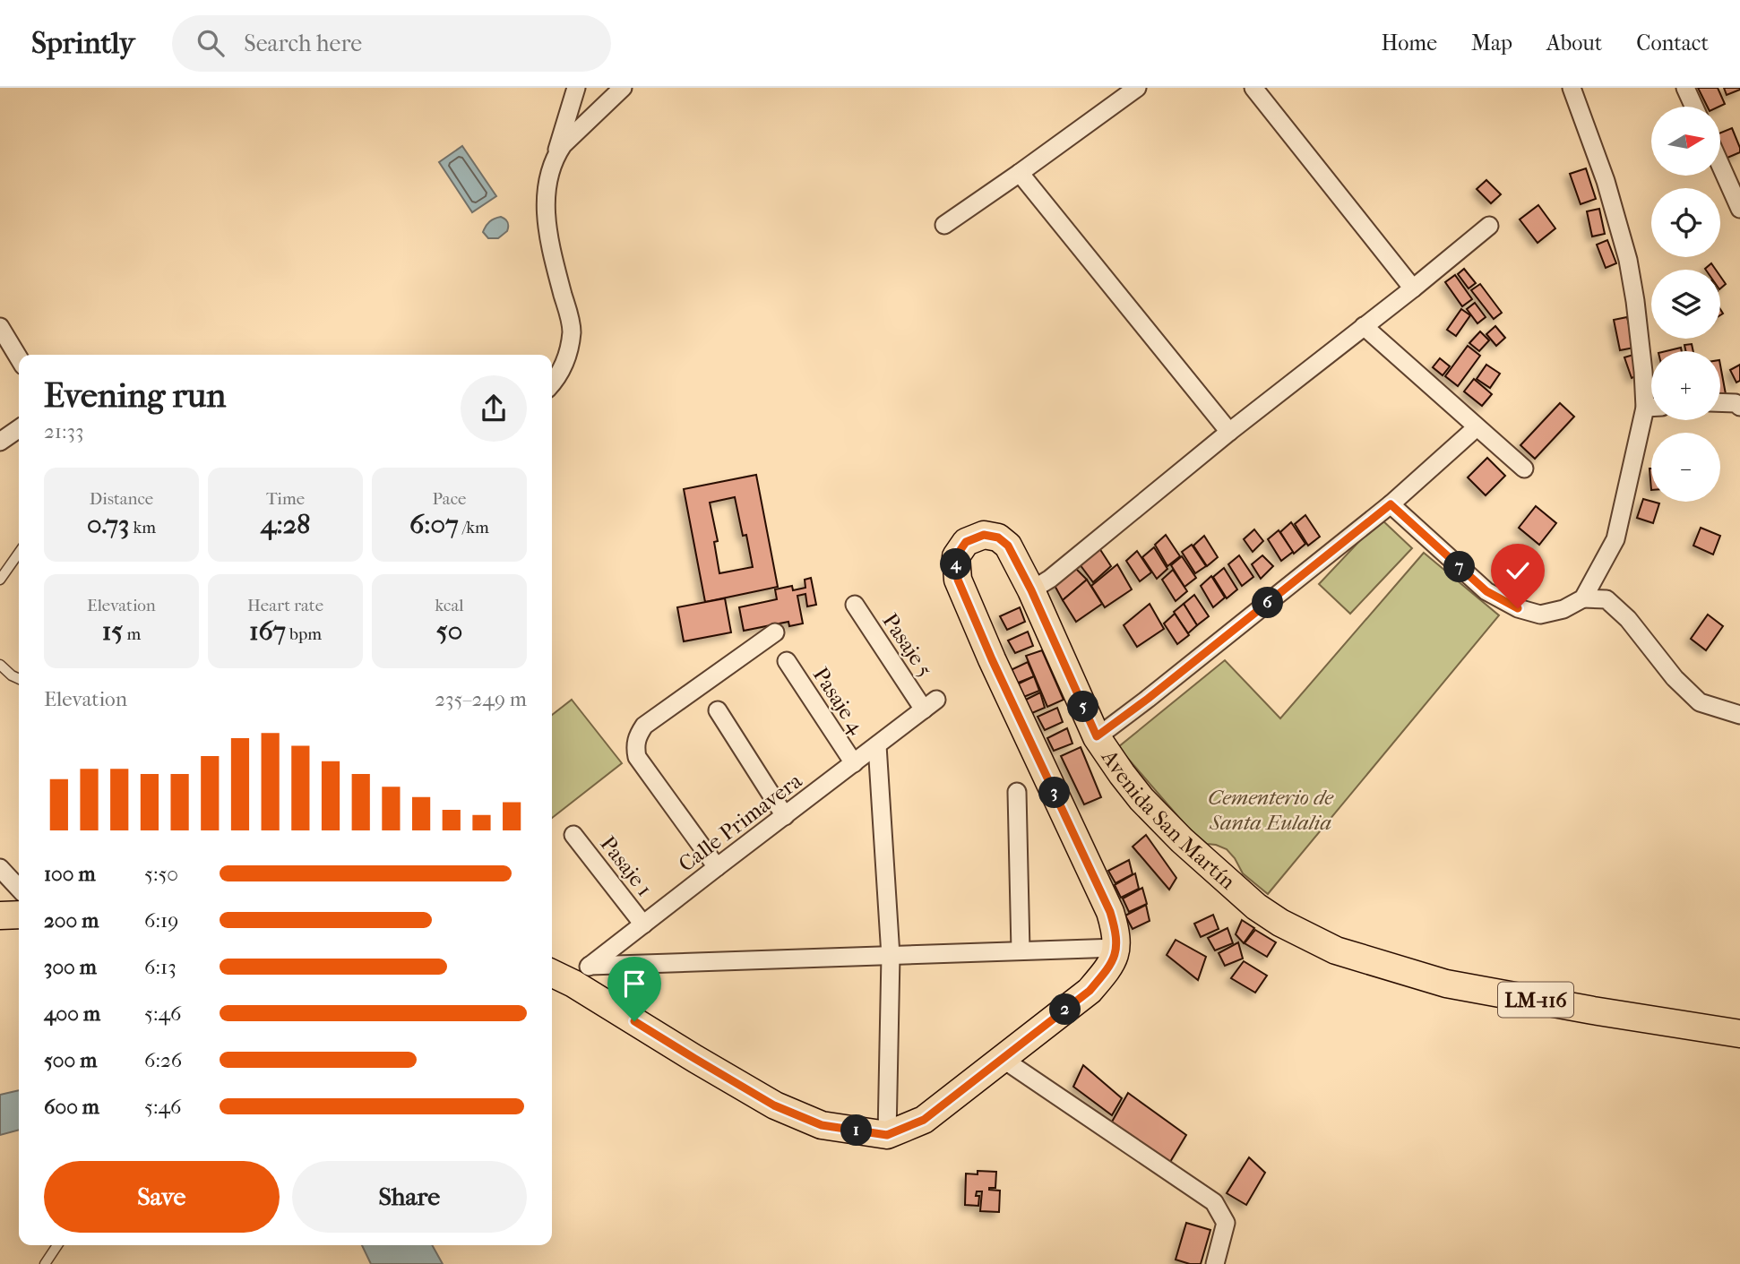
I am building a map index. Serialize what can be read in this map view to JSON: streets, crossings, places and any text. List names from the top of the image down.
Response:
{
  "streets": {
    "main road": ["Avenida San Martín", "LM-116"],
    "street": [
      "Pasaje 5",
      "Pasaje 4",
      "Calle Primavera",
      "Pasaje 1"
    ]
  },
  "crossings": [
    ["Pasaje 5", "Calle Primavera"],
    ["Pasaje 4", "Calle Primavera"],
    ["Calle Primavera", "Pasaje 1"]
  ],
  "parks": ["Cementerio de Santa Eulalia"],
  "north": "right",
  "page": {
    "header": "Sprintly",
    "search": "Search here",
    "nav": [
      "Home",
      "Map",
      "About",
      "Contact"
    ],
    "map_buttons": ["+", "−"],
    "heading": ["Evening run", "21:33"],
    "stats": [
      ["Distance", "0.73 km"],
      ["Time", "4:28"],
      ["Pace", "6:07 /km"],
      ["Elevation", "15 m"],
      ["Heart rate", "167 bpm"],
      ["kcal", "50"]
    ],
    "pins": [
      "4",
      "7",
      "6",
      "5",
      "3",
      "2",
      "1"
    ],
    "chart": ["Elevation", "235–249 m"],
    "list": [
      {
        "name": "100 m",
        "note": "5:50"
      },
      {
        "name": "200 m",
        "note": "6:19"
      },
      {
        "name": "300 m",
        "note": "6:13"
      },
      {
        "name": "400 m",
        "note": "5:46"
      },
      {
        "name": "500 m",
        "note": "6:26"
      },
      {
        "name": "600 m",
        "note": "5:46"
      }
    ],
    "buttons": ["Save", "Share"]
  }
}
